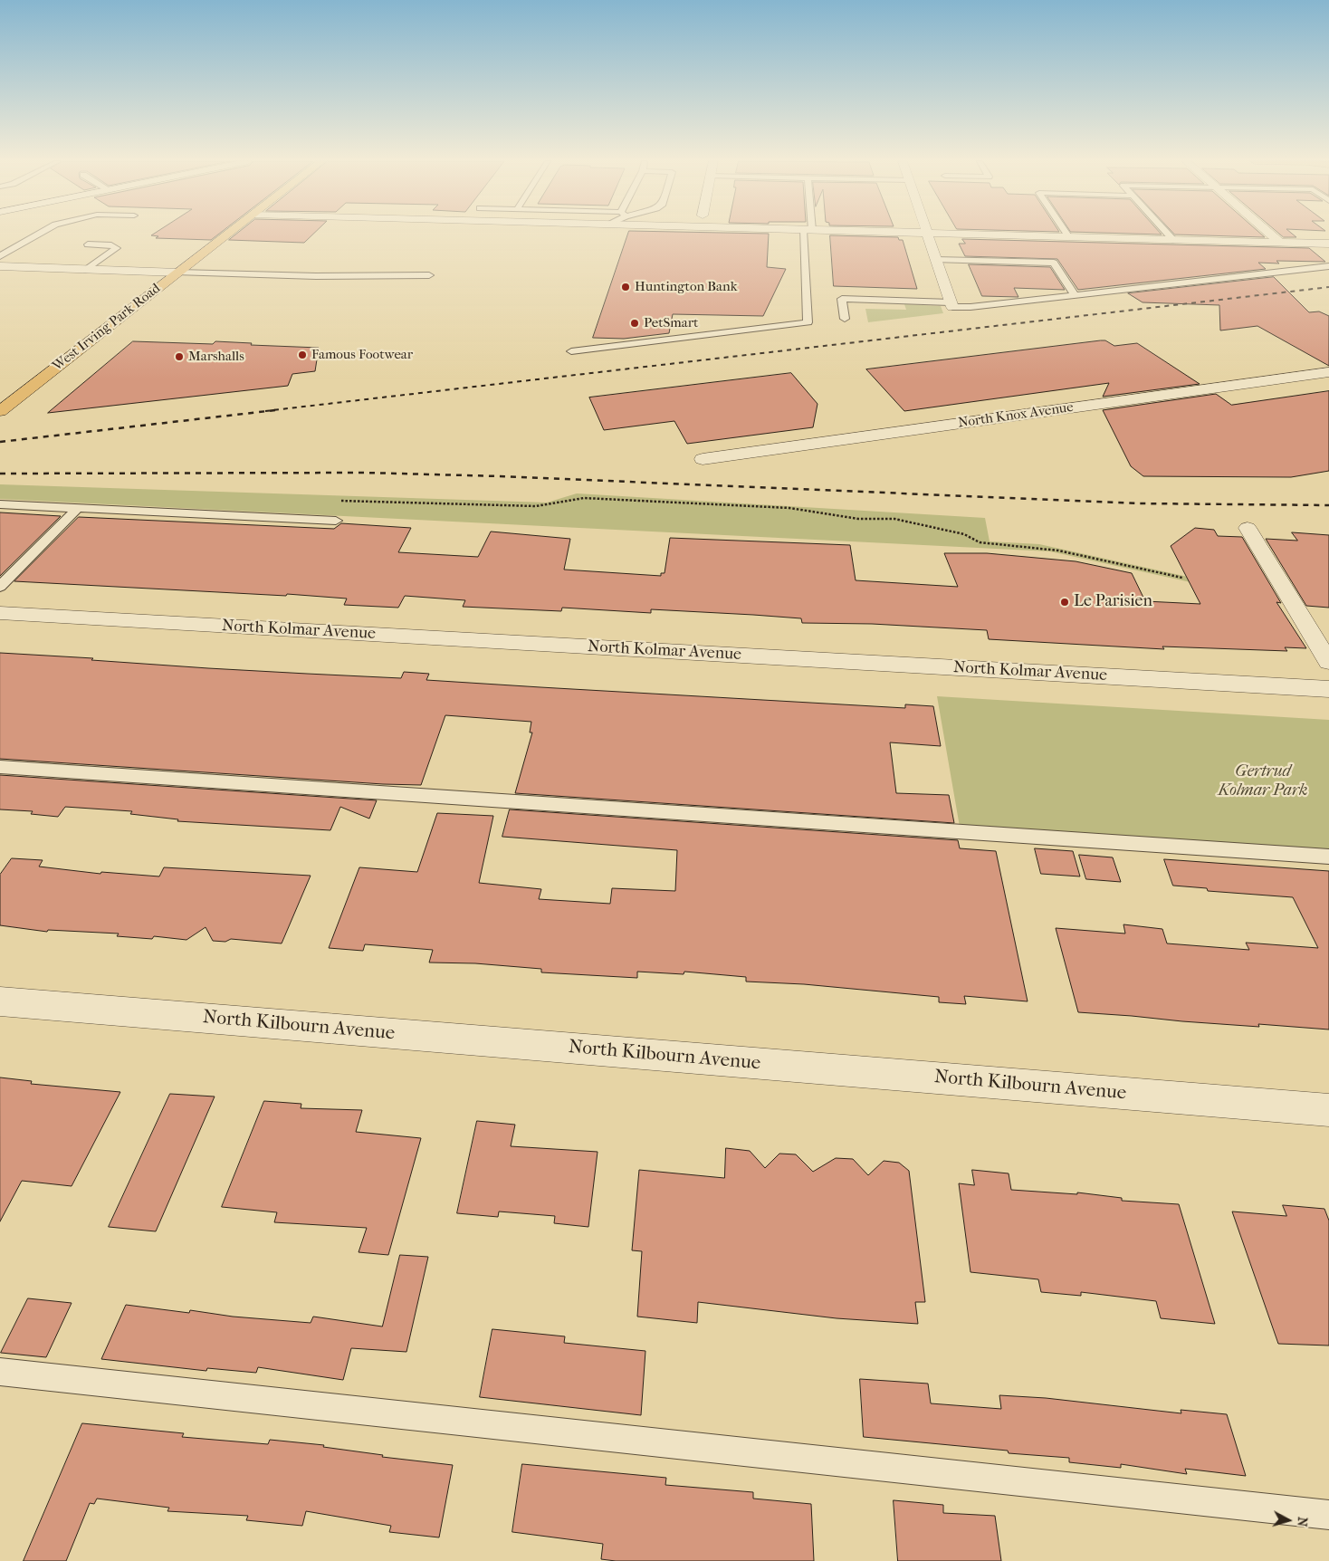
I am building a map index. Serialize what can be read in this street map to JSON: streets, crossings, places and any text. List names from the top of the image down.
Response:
{
  "streets": {
    "main road": ["West Irving Park Road"],
    "street": ["North Knox Avenue", "North Kolmar Avenue", "North Kilbourn Avenue"]
  },
  "parks": ["Gertrud Kolmar Park"],
  "places": [
    "Huntington Bank",
    "PetSmart",
    "Famous Footwear",
    "Marshalls",
    "Le Parisien"
  ],
  "north": "right"
}
